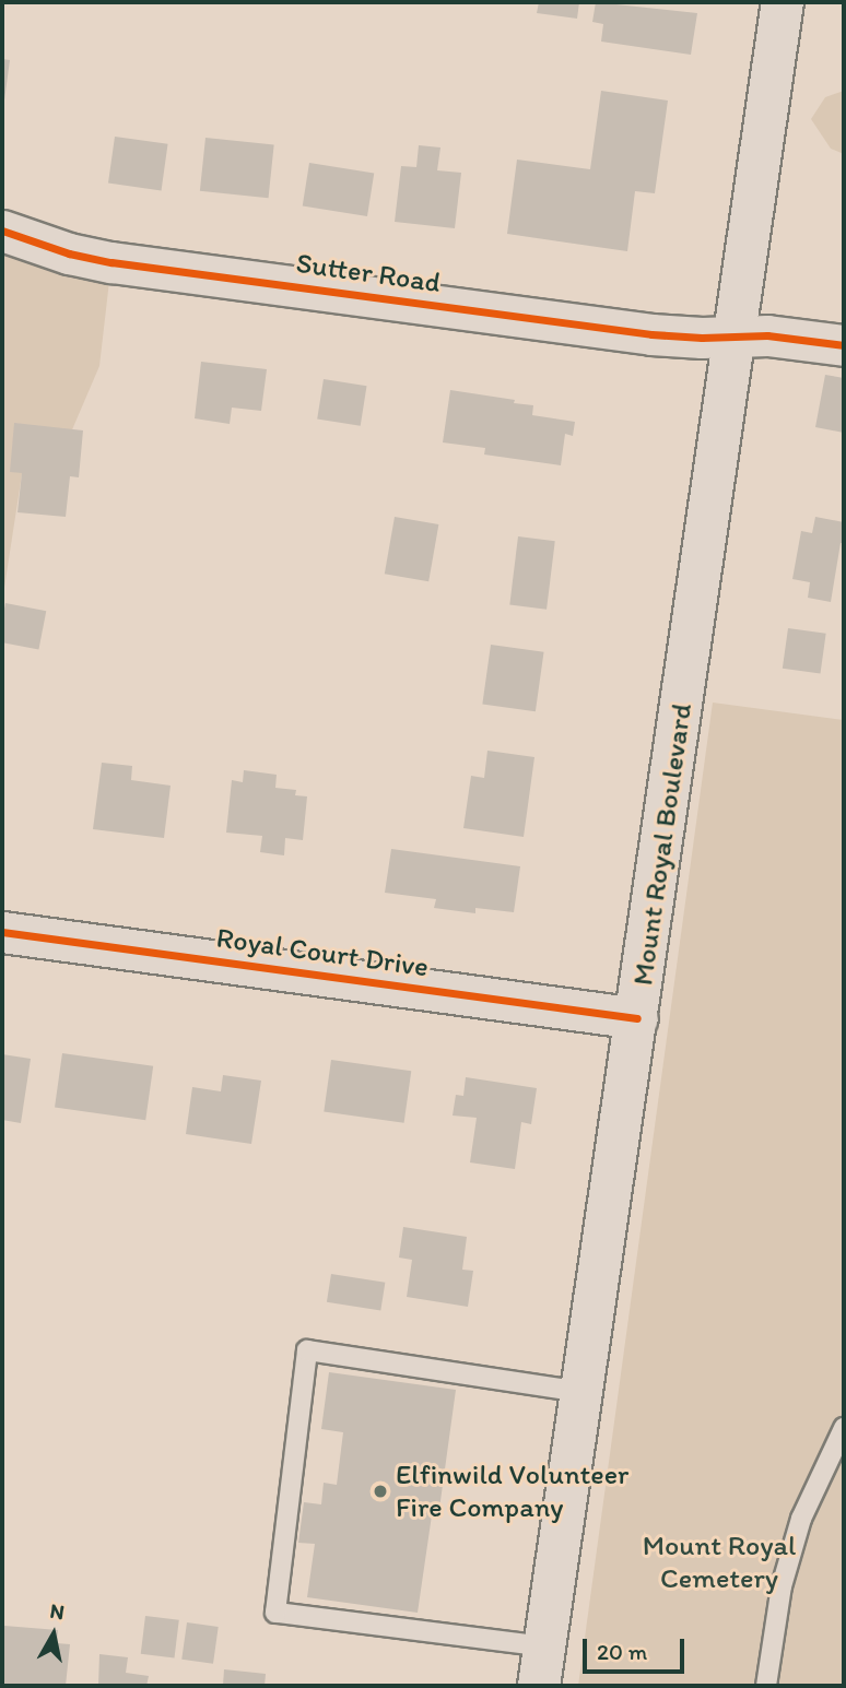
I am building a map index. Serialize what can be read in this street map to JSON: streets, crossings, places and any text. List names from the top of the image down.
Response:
{
  "streets": {
    "main road": ["Mount Royal Boulevard"],
    "street": ["Sutter Road", "Royal Court Drive"]
  },
  "crossings": [
    ["Sutter Road", "Mount Royal Boulevard"],
    ["Mount Royal Boulevard", "Royal Court Drive"]
  ],
  "parks": ["Mount Royal Cemetery"],
  "places": ["Elfinwild Volunteer Fire Company"],
  "scale_bar": "20 m",
  "north": "top"
}
